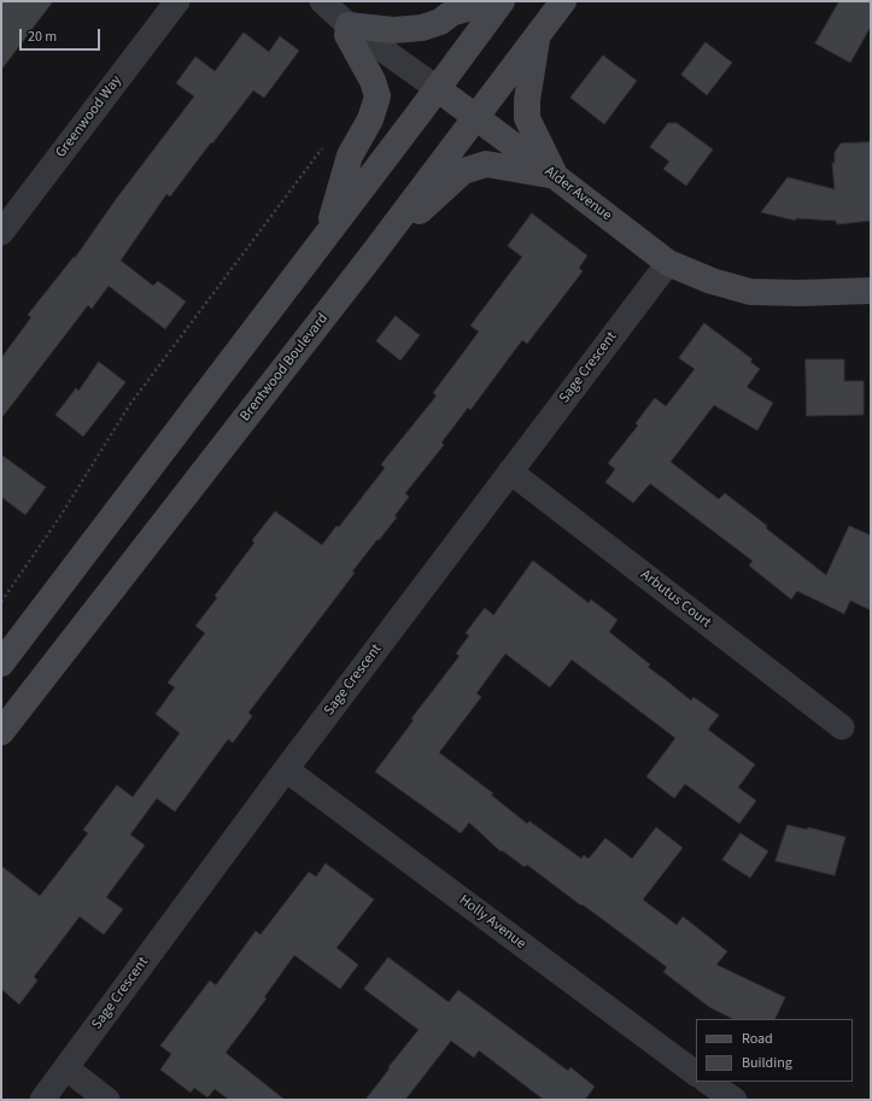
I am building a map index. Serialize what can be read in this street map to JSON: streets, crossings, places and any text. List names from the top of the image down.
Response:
{
  "streets": {
    "main road": ["Alder Avenue", "Brentwood Boulevard"],
    "street": [
      "Greenwood Way",
      "Sage Crescent",
      "Arbutus Court",
      "Holly Avenue"
    ]
  },
  "crossings": [
    ["Alder Avenue", "Brentwood Boulevard"],
    ["Alder Avenue", "Sage Crescent"],
    ["Sage Crescent", "Arbutus Court"],
    ["Sage Crescent", "Holly Avenue"]
  ],
  "legend": ["Road", "Building"],
  "scale_bar": "20 m"
}
